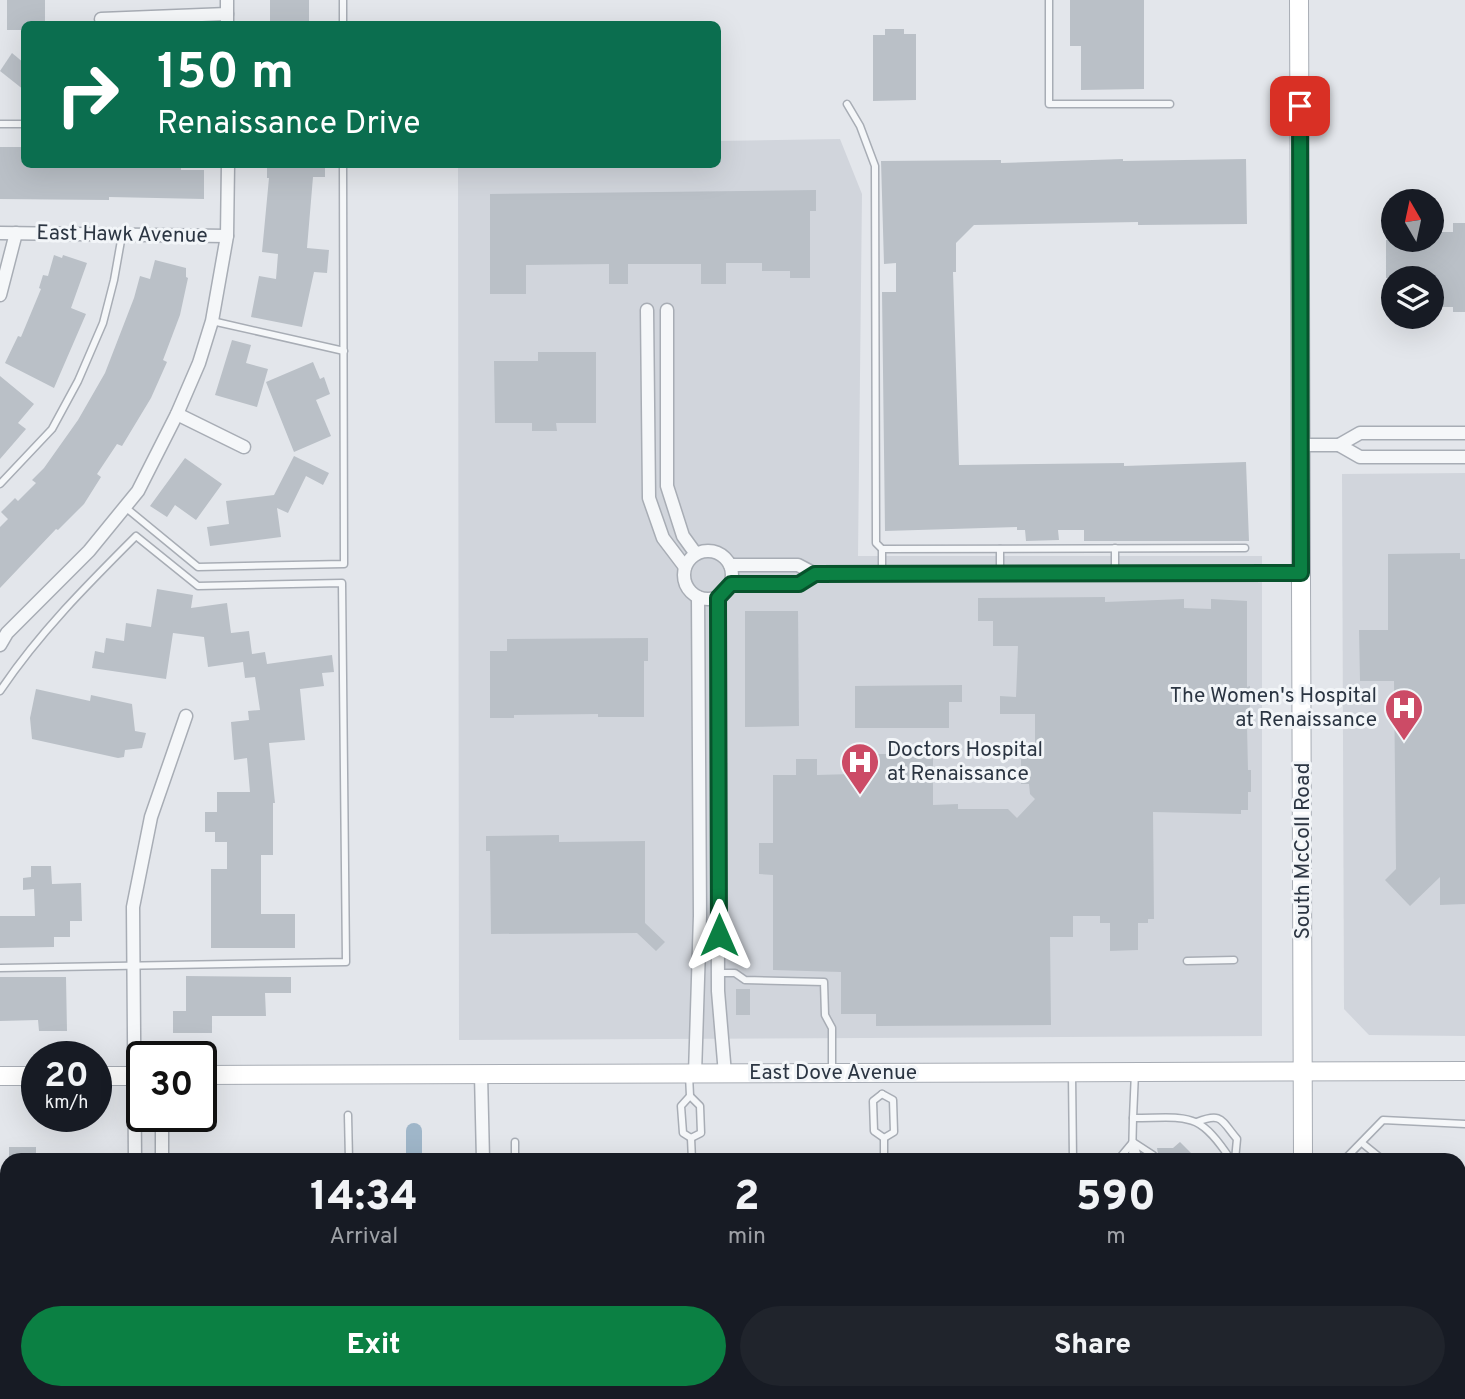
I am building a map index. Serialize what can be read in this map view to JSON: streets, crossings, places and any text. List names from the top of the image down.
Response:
{
  "streets": {
    "main road": ["South McColl Road", "East Dove Avenue"],
    "street": ["East Hawk Avenue"]
  },
  "crossings": [
    ["South McColl Road", "East Dove Avenue"]
  ],
  "places": {
    "hospital": ["The Women's Hospital at Renaissance", "Doctors Hospital at Renaissance"]
  },
  "north": "top",
  "page": {
    "turn": ["150 m", "Renaissance Drive"],
    "speed": "20 km/h",
    "limit": "30",
    "eta": [
      "14:34",
      "Arrival",
      "2",
      "min",
      "590",
      "m"
    ],
    "buttons": ["Exit", "Share"]
  }
}
